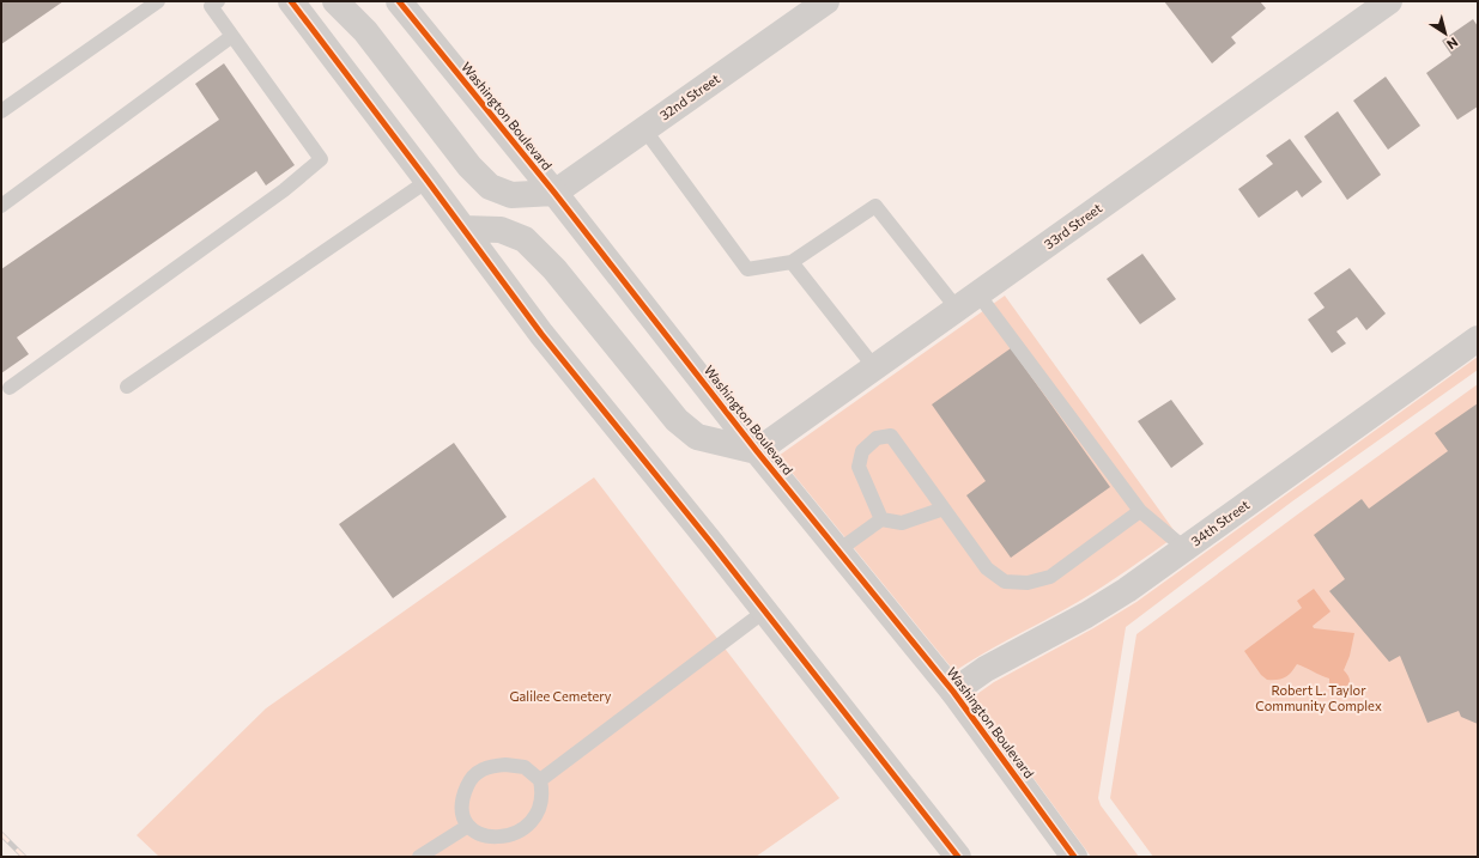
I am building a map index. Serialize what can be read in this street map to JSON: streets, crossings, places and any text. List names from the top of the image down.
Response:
{
  "streets": {
    "main road": [
      "32nd Street",
      "Washington Boulevard",
      "33rd Street",
      "34th Street"
    ]
  },
  "crossings": [
    ["32nd Street", "Washington Boulevard"],
    ["Washington Boulevard", "33rd Street"],
    ["Washington Boulevard", "34th Street"]
  ],
  "parks": ["Robert L. Taylor Community Complex", "Galilee Cemetery"],
  "north": "bottom right"
}
